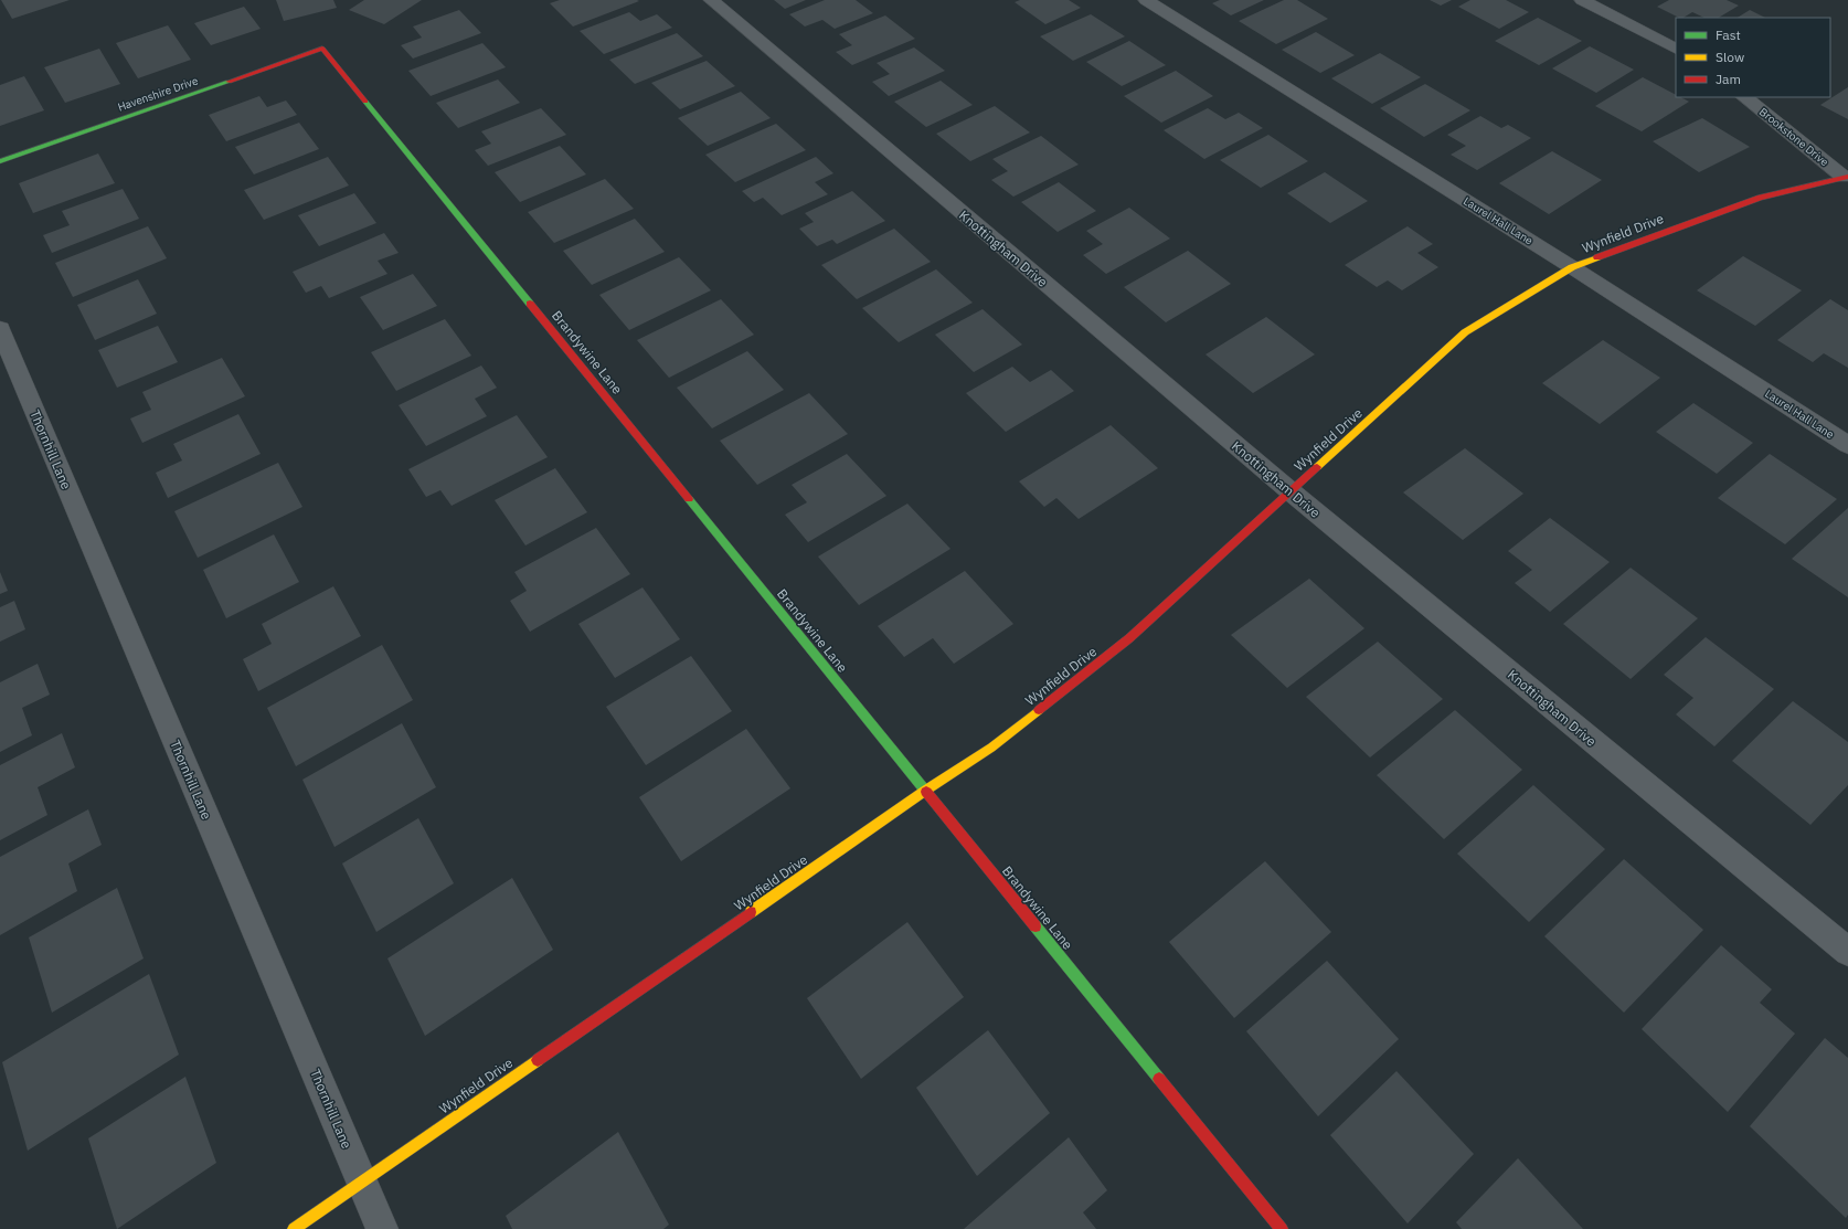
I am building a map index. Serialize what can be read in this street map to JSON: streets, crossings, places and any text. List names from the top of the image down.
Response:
{
  "streets": {
    "street": [
      "Havenshire Drive",
      "Brookstone Drive",
      "Laurel Hall Lane",
      "Wynfield Drive",
      "Knottingham Drive",
      "Brandywine Lane",
      "Thornhill Lane"
    ]
  },
  "crossings": [
    ["Havenshire Drive", "Brandywine Lane"],
    ["Brookstone Drive", "Wynfield Drive"],
    ["Laurel Hall Lane", "Wynfield Drive"],
    ["Wynfield Drive", "Knottingham Drive"],
    ["Wynfield Drive", "Brandywine Lane"],
    ["Wynfield Drive", "Thornhill Lane"]
  ],
  "legend": ["Fast", "Slow", "Jam"]
}
